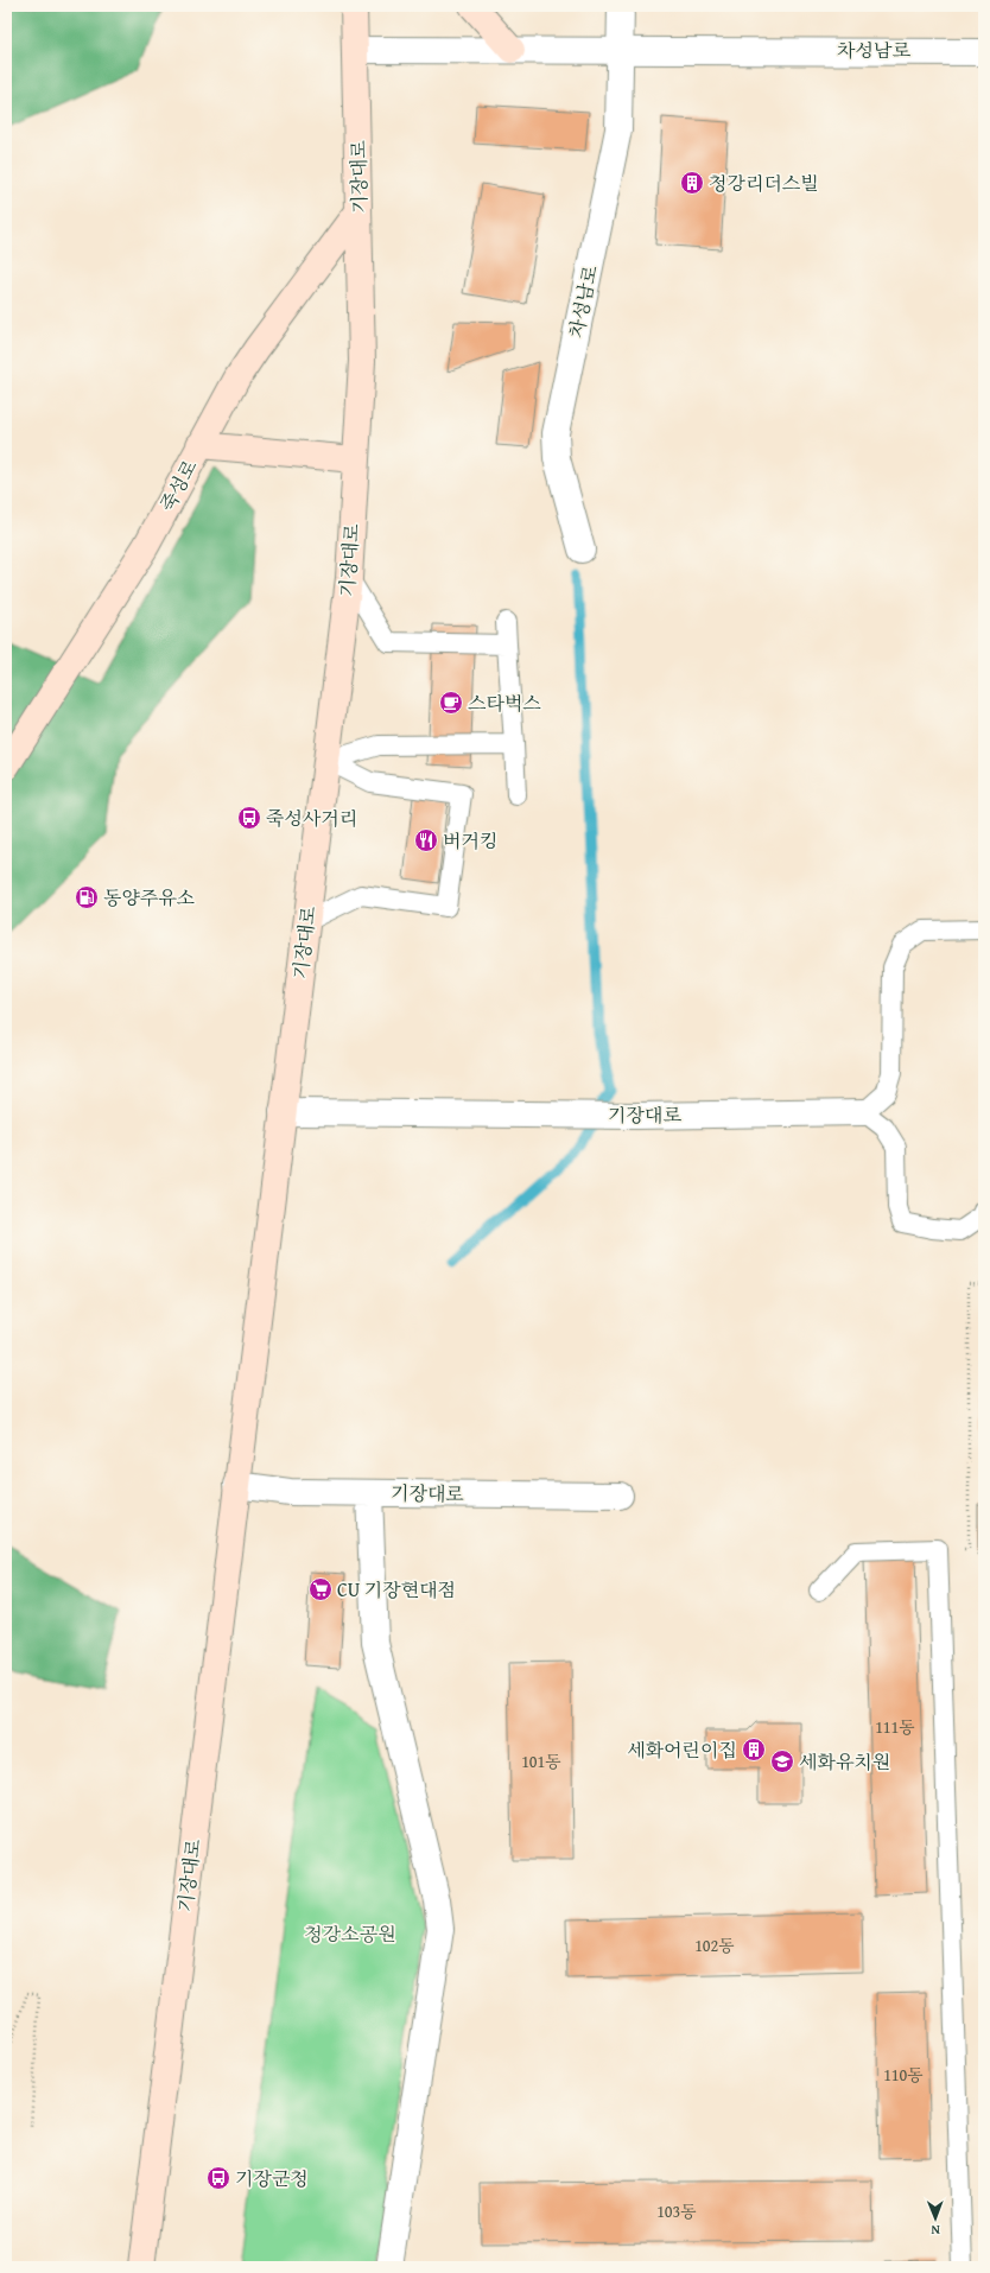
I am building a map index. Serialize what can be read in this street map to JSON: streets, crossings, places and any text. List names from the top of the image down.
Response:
{
  "streets": {
    "main road": ["기장대로", "죽성로"],
    "street": ["차성남로"]
  },
  "crossings": [
    ["차성남로", "기장대로"],
    ["기장대로", "죽성로"]
  ],
  "parks": ["청강소공원"],
  "places": {
    "building": ["청강리더스빌", "세화어린이집"],
    "cafe": ["스타벅스"],
    "bus stop": ["죽성사거리", "기장군청"],
    "restaurant": ["버거킹"],
    "fuel station": ["동양주유소"],
    "supermarket": ["CU 기장현대점"],
    "school or university": ["세화유치원"]
  },
  "house_numbers": [
    "111동",
    "101동",
    "102동",
    "110동",
    "103동"
  ],
  "north": "bottom"
}
